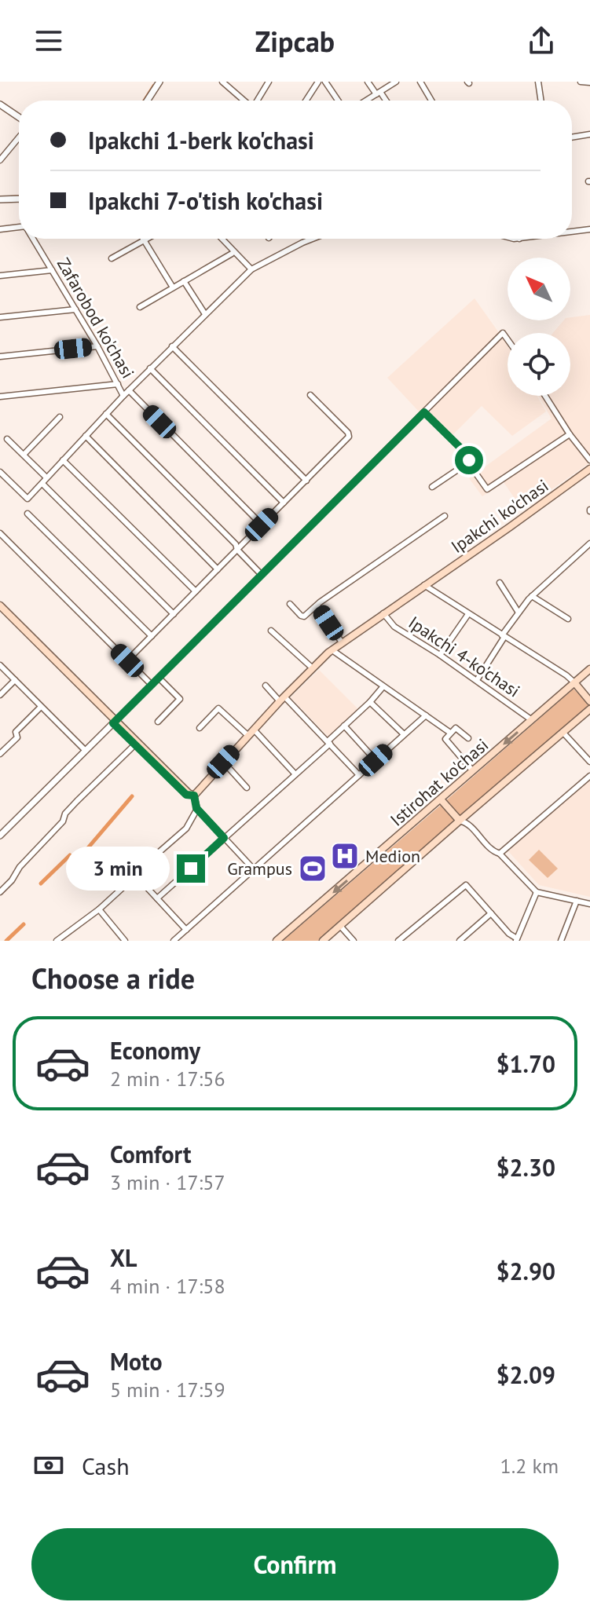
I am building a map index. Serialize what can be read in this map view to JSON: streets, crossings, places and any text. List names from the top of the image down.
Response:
{
  "streets": {
    "main road": ["Ipakchi ko'chasi", "Istirohat ko'chasi"],
    "street": ["Zafarobod ko'chasi", "Ipakchi 4-ko'chasi"]
  },
  "crossings": [
    ["Ipakchi ko'chasi", "Ipakchi 4-ko'chasi"],
    ["Ipakchi 4-ko'chasi", "Istirohat ko'chasi"]
  ],
  "places": {
    "hospital": ["Medion"],
    "sports": ["Grampus"]
  },
  "north": "top left",
  "page": {
    "header": "Zipcab",
    "banner": ["Ipakchi 1-berk ko'chasi", "Ipakchi 7-o'tish ko'chasi"],
    "bubble": "3 min",
    "heading": "Choose a ride",
    "list": [
      {
        "name": "Economy",
        "note": "2 min · 17:56",
        "value": "$1.70"
      },
      {
        "name": "Comfort",
        "note": "3 min · 17:57",
        "value": "$2.30"
      },
      {
        "name": "XL",
        "note": "4 min · 17:58",
        "value": "$2.90"
      },
      {
        "name": "Moto",
        "note": "5 min · 17:59",
        "value": "$2.09"
      }
    ],
    "pay": ["Cash", "1.2 km"],
    "buttons": "Confirm"
  }
}
